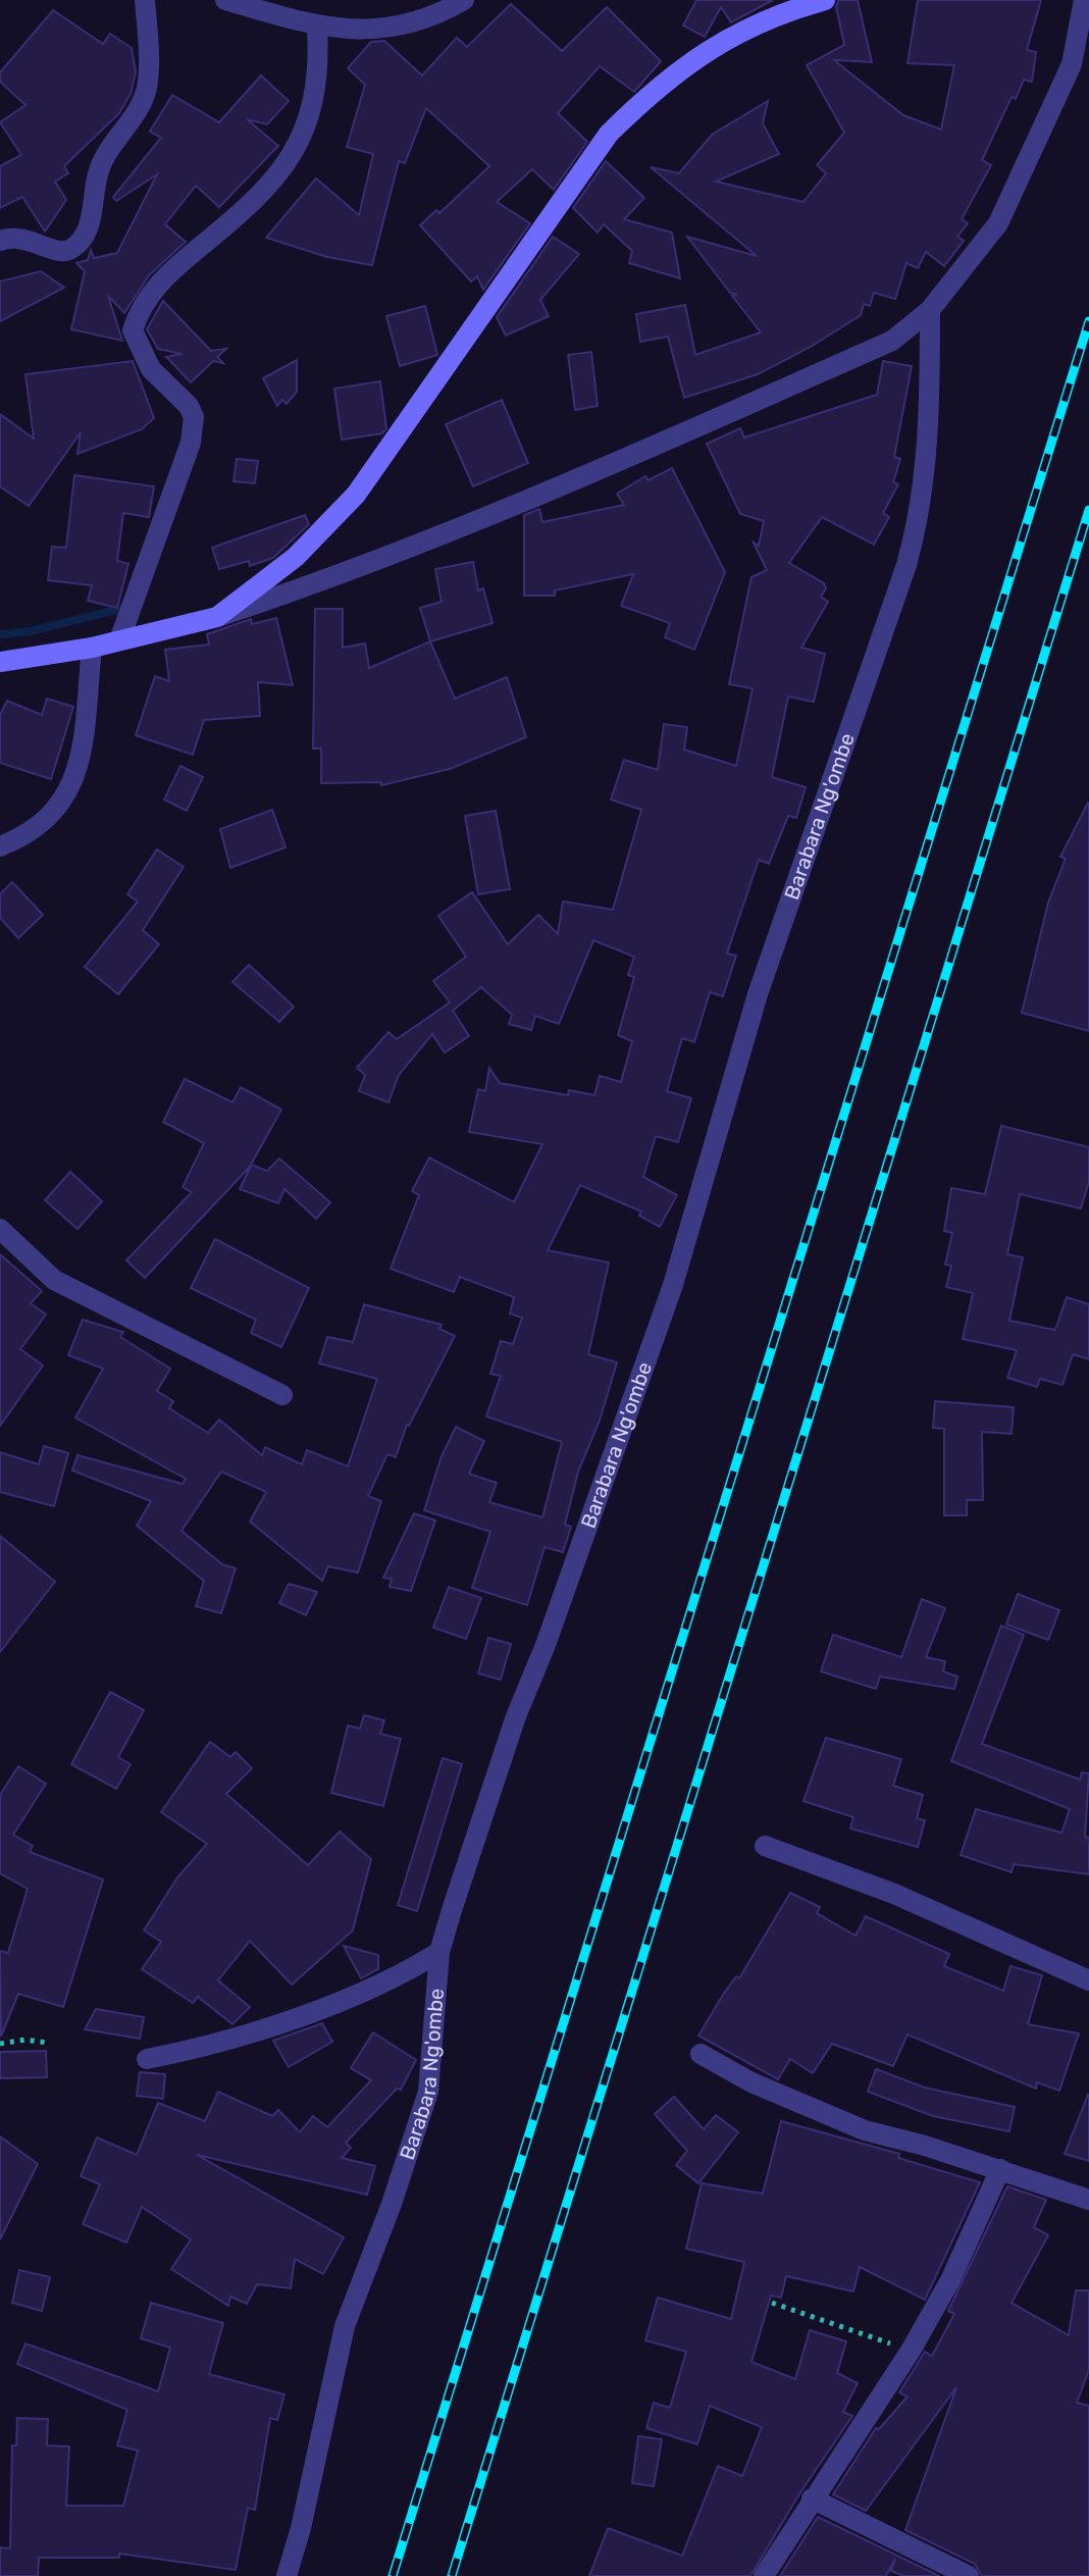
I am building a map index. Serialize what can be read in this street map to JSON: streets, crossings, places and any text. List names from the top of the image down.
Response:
{
  "streets": {
    "street": ["Barabara Ng'ombe"]
  }
}
